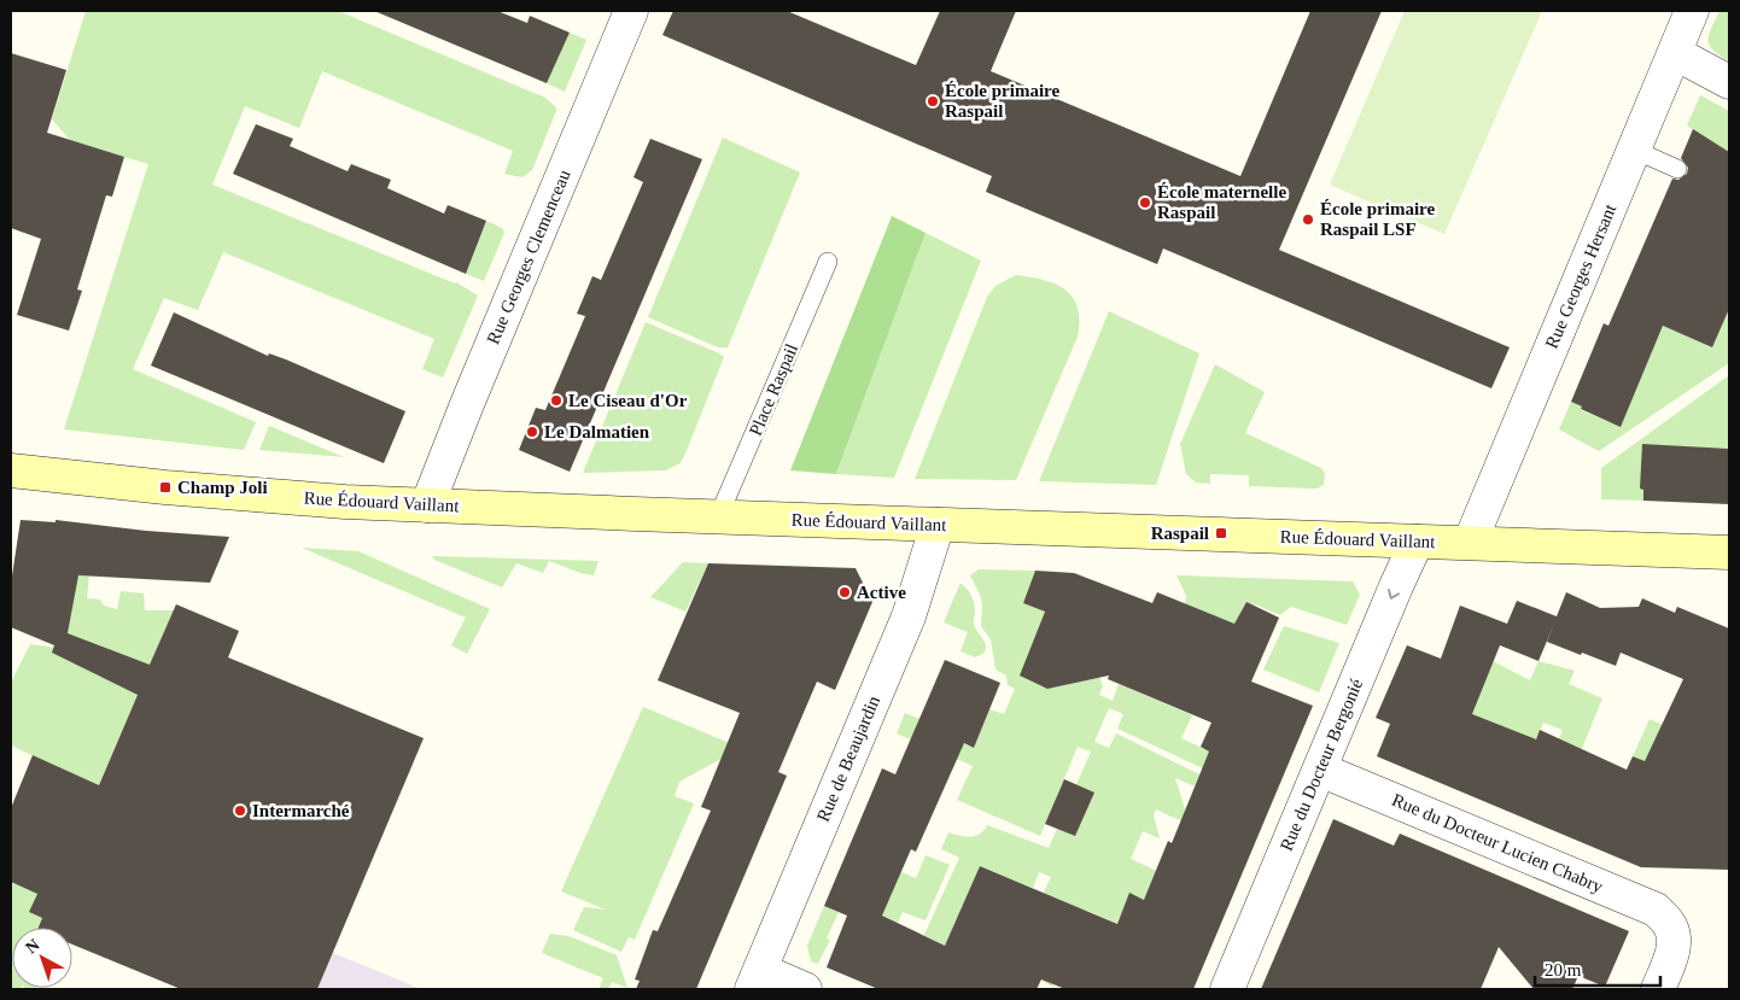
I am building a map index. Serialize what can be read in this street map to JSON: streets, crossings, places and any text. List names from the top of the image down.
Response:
{
  "streets": {
    "main road": ["Rue Édouard Vaillant"],
    "street": [
      "Rue Georges Clemenceau",
      "Rue Georges Hersant",
      "Rue de Beaujardin",
      "Rue du Docteur Bergonié",
      "Rue du Docteur Lucien Chabry"
    ],
    "lane": ["Place Raspail"]
  },
  "crossings": [
    ["Rue Georges Clemenceau", "Rue Édouard Vaillant"],
    ["Rue Georges Hersant", "Rue Édouard Vaillant"],
    ["Place Raspail", "Rue Édouard Vaillant"],
    ["Rue Édouard Vaillant", "Rue de Beaujardin"],
    ["Rue Édouard Vaillant", "Rue du Docteur Bergonié"],
    ["Rue du Docteur Bergonié", "Rue du Docteur Lucien Chabry"]
  ],
  "one_way": ["Rue du Docteur Bergonié"],
  "places": {
    "other": [
      "École primaire Raspail",
      "École maternelle Raspail",
      "École primaire Raspail LSF",
      "Le Ciseau d'Or",
      "Le Dalmatien",
      "Active",
      "Intermarché"
    ],
    "transit": ["Champ Joli", "Raspail"]
  },
  "scale_bar": "20 m",
  "north": "top left"
}
